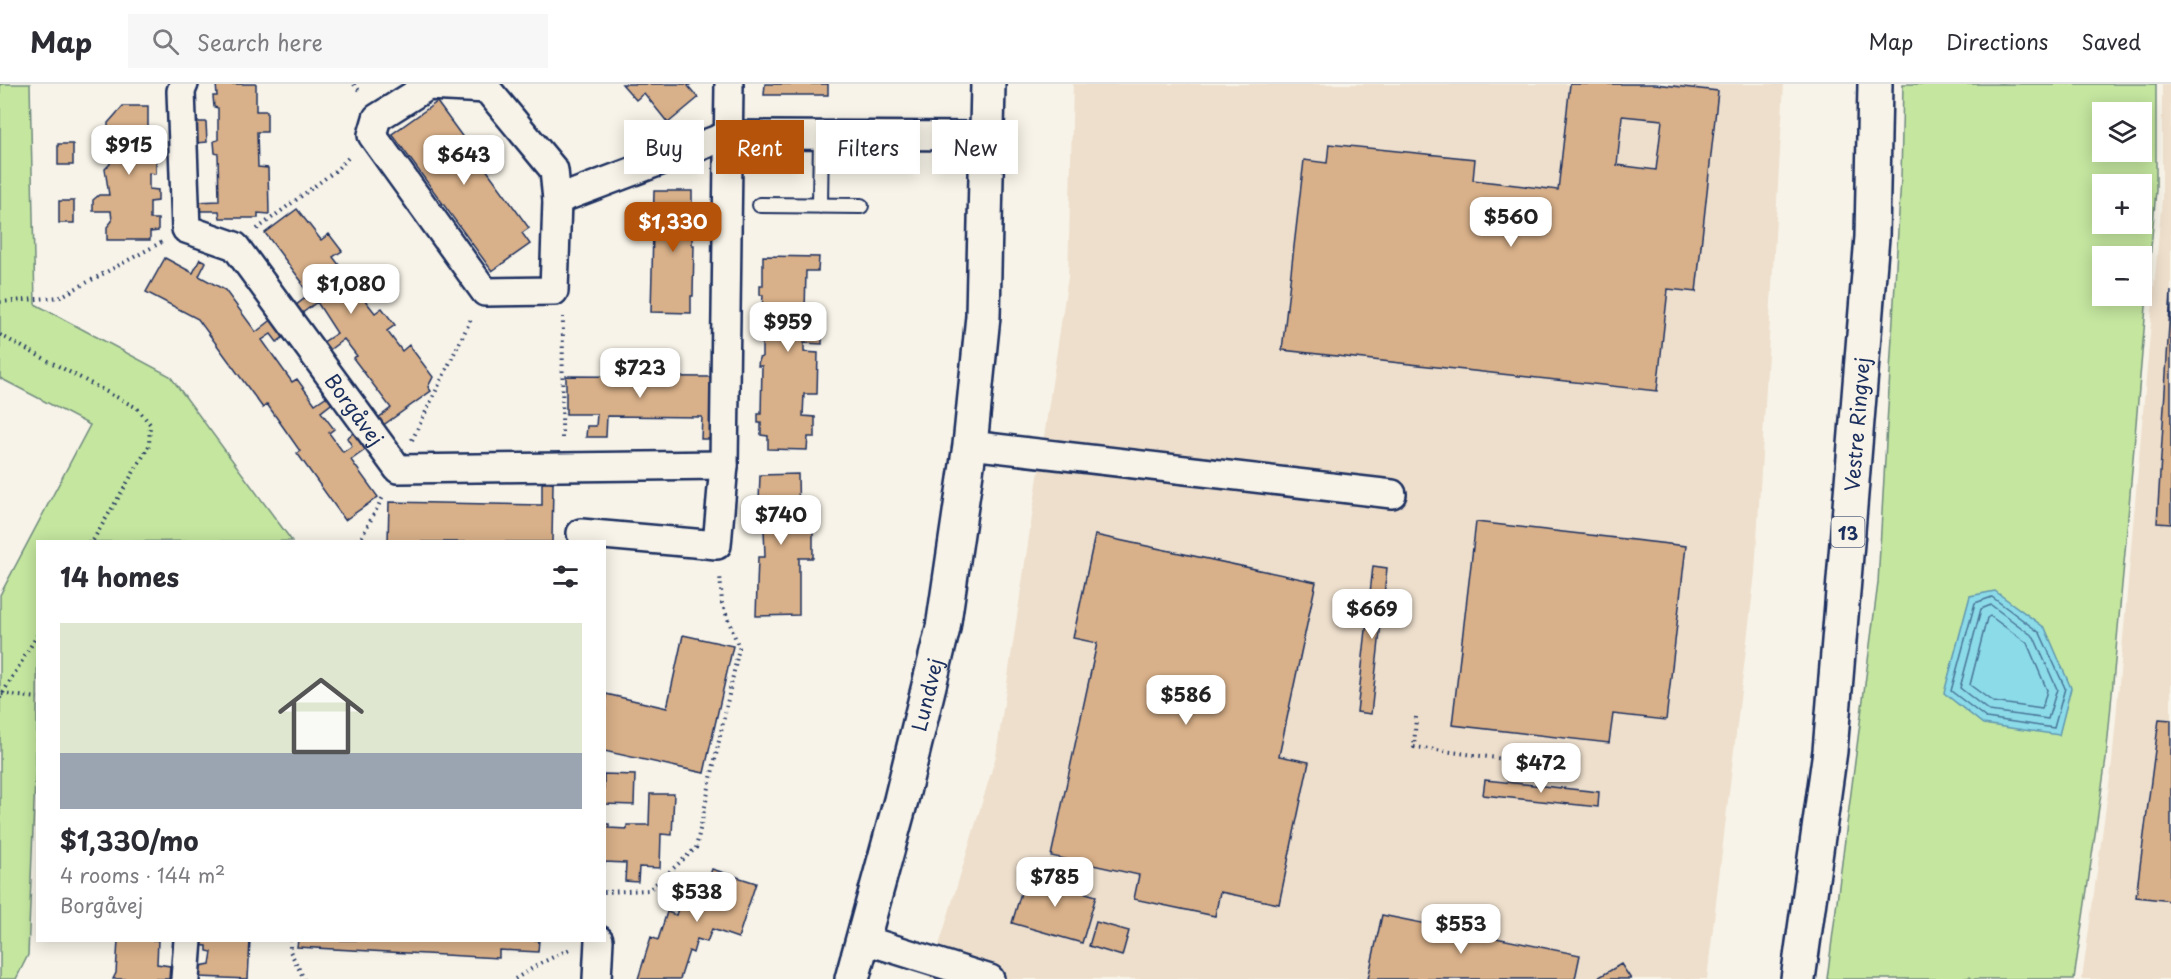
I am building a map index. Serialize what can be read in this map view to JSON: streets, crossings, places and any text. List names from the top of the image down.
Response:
{
  "streets": {
    "street": [
      "Borgåvej",
      "Vestre Ringvej",
      "13",
      "Lundvej"
    ]
  },
  "page": {
    "header": "Map",
    "search": "Search here",
    "nav": ["Map", "Directions", "Saved"],
    "map_buttons": ["+", "−"],
    "chip": [
      "Buy",
      "Rent",
      "Filters",
      "New"
    ],
    "price": [
      "$915",
      "$643",
      "$560",
      "$1,330",
      "$1,080",
      "$959",
      "$723",
      "$740",
      "$669",
      "$586",
      "$472",
      "$785",
      "$538",
      "$553"
    ],
    "heading": "14 homes",
    "list": [
      {
        "name": "$1,330/mo",
        "note": "4 rooms · 144 m² · Borgåvej"
      }
    ]
  }
}
